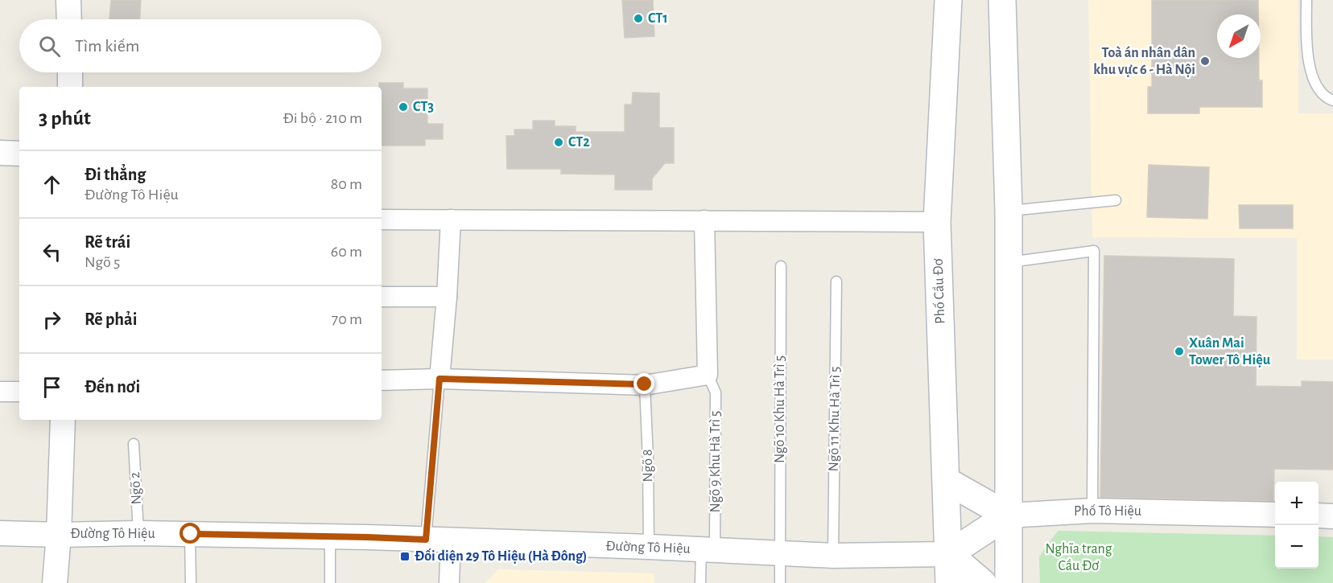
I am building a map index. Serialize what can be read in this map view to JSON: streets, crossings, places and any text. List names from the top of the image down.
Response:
{
  "streets": {
    "main road": ["Phố Cầu Đơ", "Phố Tô Hiệu"],
    "street": ["Đường Tô Hiệu"],
    "lane": [
      "Ngõ 10 Khu Hà Trì 5",
      "Ngõ 11 Khu Hà Trì 5",
      "Ngõ 9 Khu Hà Trì 5",
      "Ngõ 8",
      "Ngõ 2"
    ]
  },
  "crossings": [
    ["Phố Cầu Đơ", "Phố Tô Hiệu"],
    ["Phố Cầu Đơ", "Đường Tô Hiệu"],
    ["Ngõ 10 Khu Hà Trì 5", "Đường Tô Hiệu"],
    ["Ngõ 11 Khu Hà Trì 5", "Đường Tô Hiệu"],
    ["Ngõ 9 Khu Hà Trì 5", "Đường Tô Hiệu"],
    ["Ngõ 8", "Đường Tô Hiệu"],
    ["Ngõ 2", "Đường Tô Hiệu"],
    ["Phố Tô Hiệu", "Đường Tô Hiệu"]
  ],
  "parks": ["Nghĩa trang Cầu Đơ"],
  "places": {
    "other": [
      "CT1",
      "Toà án nhân dân khu vực 6 - Hà Nội",
      "CT3",
      "CT2",
      "Xuân Mai Tower Tô Hiệu"
    ],
    "transit": ["Đối diện 29 Tô Hiệu (Hà Đông)"]
  },
  "north": "bottom left",
  "page": {
    "search": "Tìm kiếm",
    "heading": ["3 phút", "Đi bộ · 210 m"],
    "list": [
      ["Đi thẳng", "Đường Tô Hiệu", "80 m"],
      ["Rẽ trái", "Ngõ 5", "60 m"],
      ["Rẽ phải", "70 m"],
      "Đến nơi"
    ],
    "map_buttons": ["+", "−"]
  }
}
